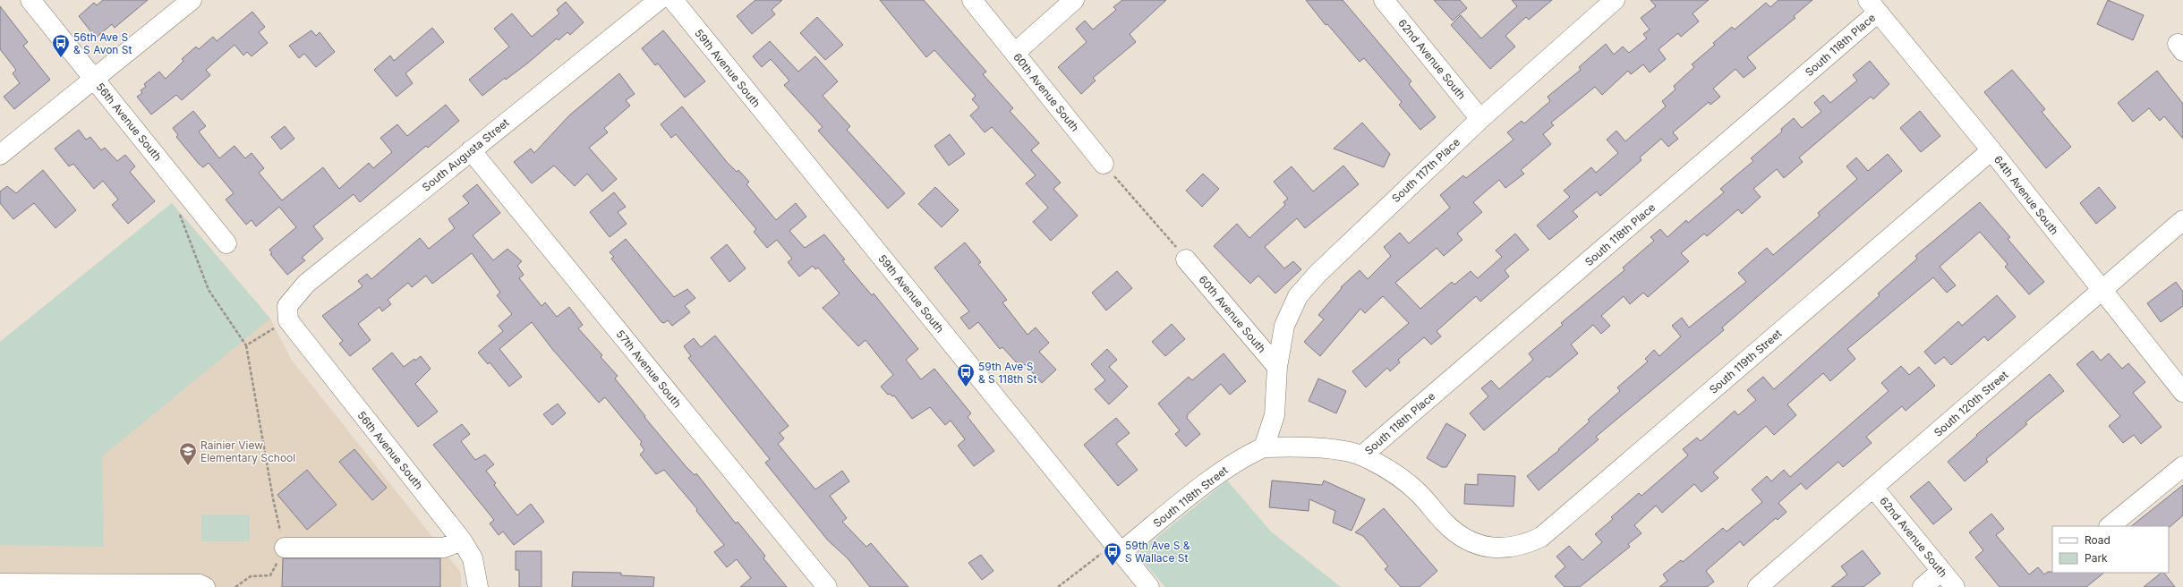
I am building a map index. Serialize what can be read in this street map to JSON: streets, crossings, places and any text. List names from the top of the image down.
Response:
{
  "streets": {
    "street": [
      "South 118th Place",
      "62nd Avenue South",
      "59th Avenue South",
      "60th Avenue South",
      "56th Avenue South",
      "South Augusta Street",
      "South 117th Place",
      "64th Avenue South",
      "South 119th Street",
      "57th Avenue South",
      "South 120th Street",
      "South 118th Street"
    ]
  },
  "crossings": [
    ["South 118th Place", "64th Avenue South"],
    ["South 118th Place", "South 119th Street"],
    ["62nd Avenue South", "South 117th Place"],
    ["62nd Avenue South", "South 120th Street"],
    ["59th Avenue South", "South 118th Street"],
    ["60th Avenue South", "South 117th Place"],
    ["56th Avenue South", "South Augusta Street"],
    ["South Augusta Street", "57th Avenue South"],
    ["64th Avenue South", "South 119th Street"],
    ["64th Avenue South", "South 120th Street"]
  ],
  "places": {
    "bus stop": ["56th Ave S & S Avon St", "59th Ave S & S 118th St", "59th Ave S & S Wallace St"],
    "school or university": ["Rainier View Elementary School"]
  },
  "legend": ["Road", "Park"]
}
